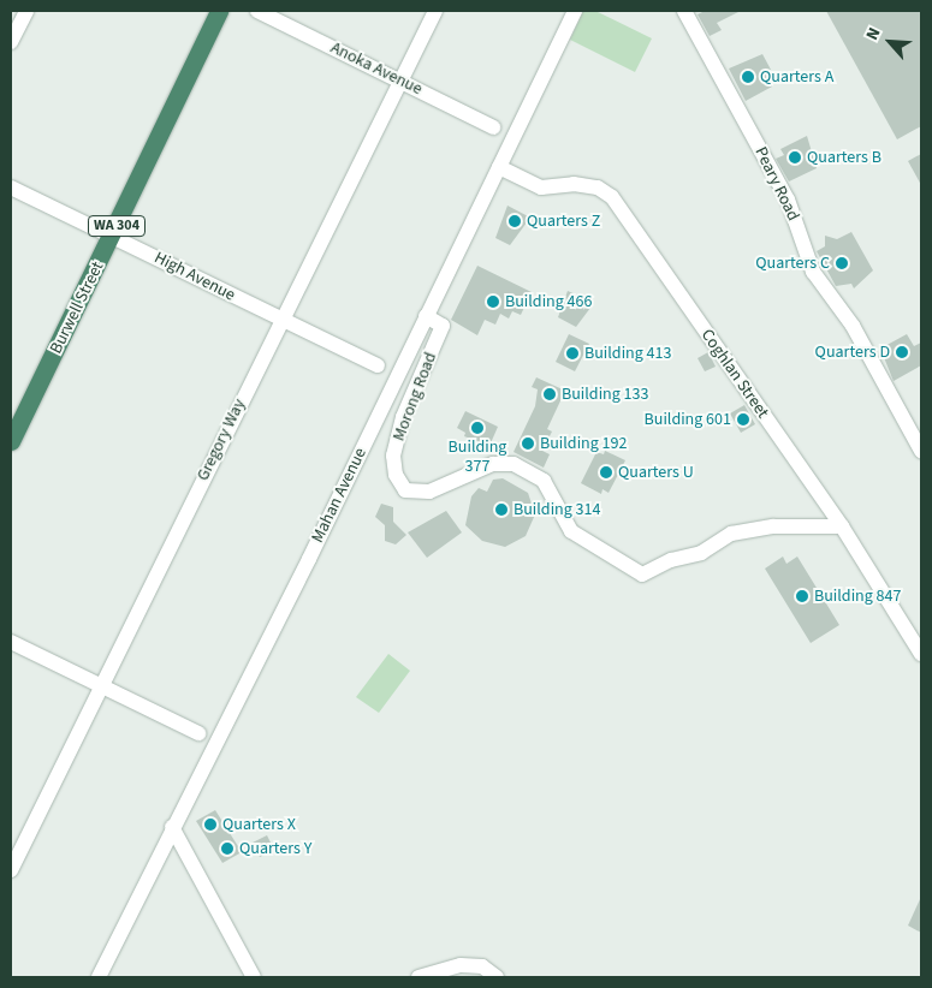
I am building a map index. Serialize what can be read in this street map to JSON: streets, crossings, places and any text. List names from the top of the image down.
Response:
{
  "streets": {
    "highway": ["WA 304", "Burwell Street"],
    "street": [
      "Anoka Avenue",
      "Peary Road",
      "High Avenue",
      "Coghlan Street",
      "Morong Road",
      "Gregory Way",
      "Mahan Avenue"
    ]
  },
  "crossings": [
    ["Anoka Avenue", "Gregory Way"],
    ["High Avenue", "Burwell Street"],
    ["High Avenue", "Gregory Way"],
    ["Coghlan Street", "Morong Road"],
    ["Coghlan Street", "Mahan Avenue"],
    ["Morong Road", "Mahan Avenue"]
  ],
  "places": [
    "Quarters A",
    "Quarters B",
    "Quarters Z",
    "Quarters C",
    "Building 466",
    "Quarters D",
    "Building 413",
    "Building 133",
    "Building 601",
    "Building 377",
    "Building 192",
    "Quarters U",
    "Building 314",
    "Building 847",
    "Quarters X",
    "Quarters Y"
  ],
  "north": "top left"
}
